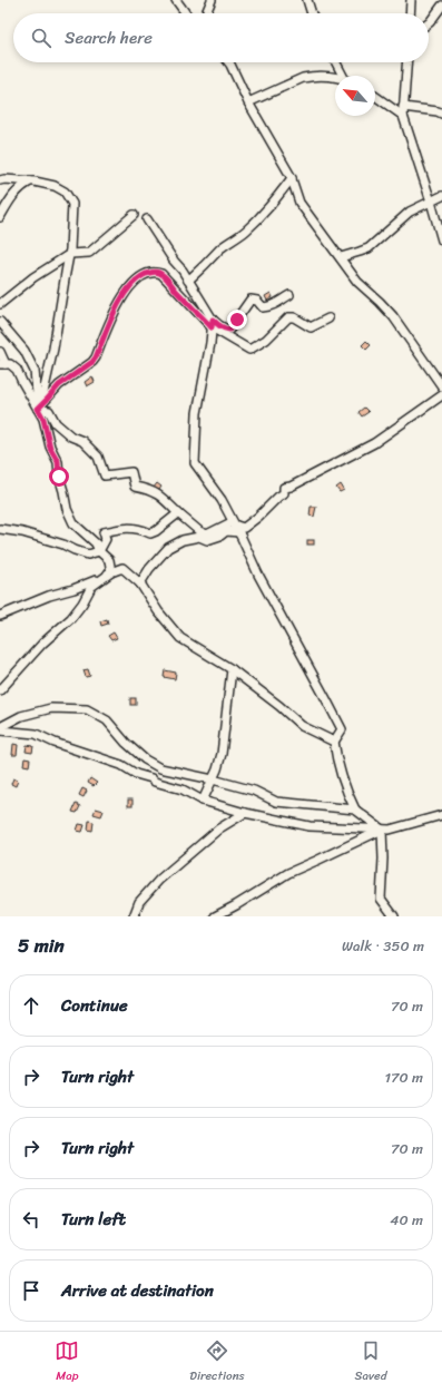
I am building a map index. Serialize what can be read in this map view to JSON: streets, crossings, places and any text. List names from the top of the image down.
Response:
{
  "north": "top left",
  "page": {
    "search": "Search here",
    "heading": ["5 min", "Walk · 350 m"],
    "list": [
      ["Continue", "70 m"],
      ["Turn right", "170 m"],
      ["Turn right", "70 m"],
      ["Turn left", "40 m"],
      "Arrive at destination"
    ],
    "nav": ["Map", "Directions", "Saved"]
  }
}
